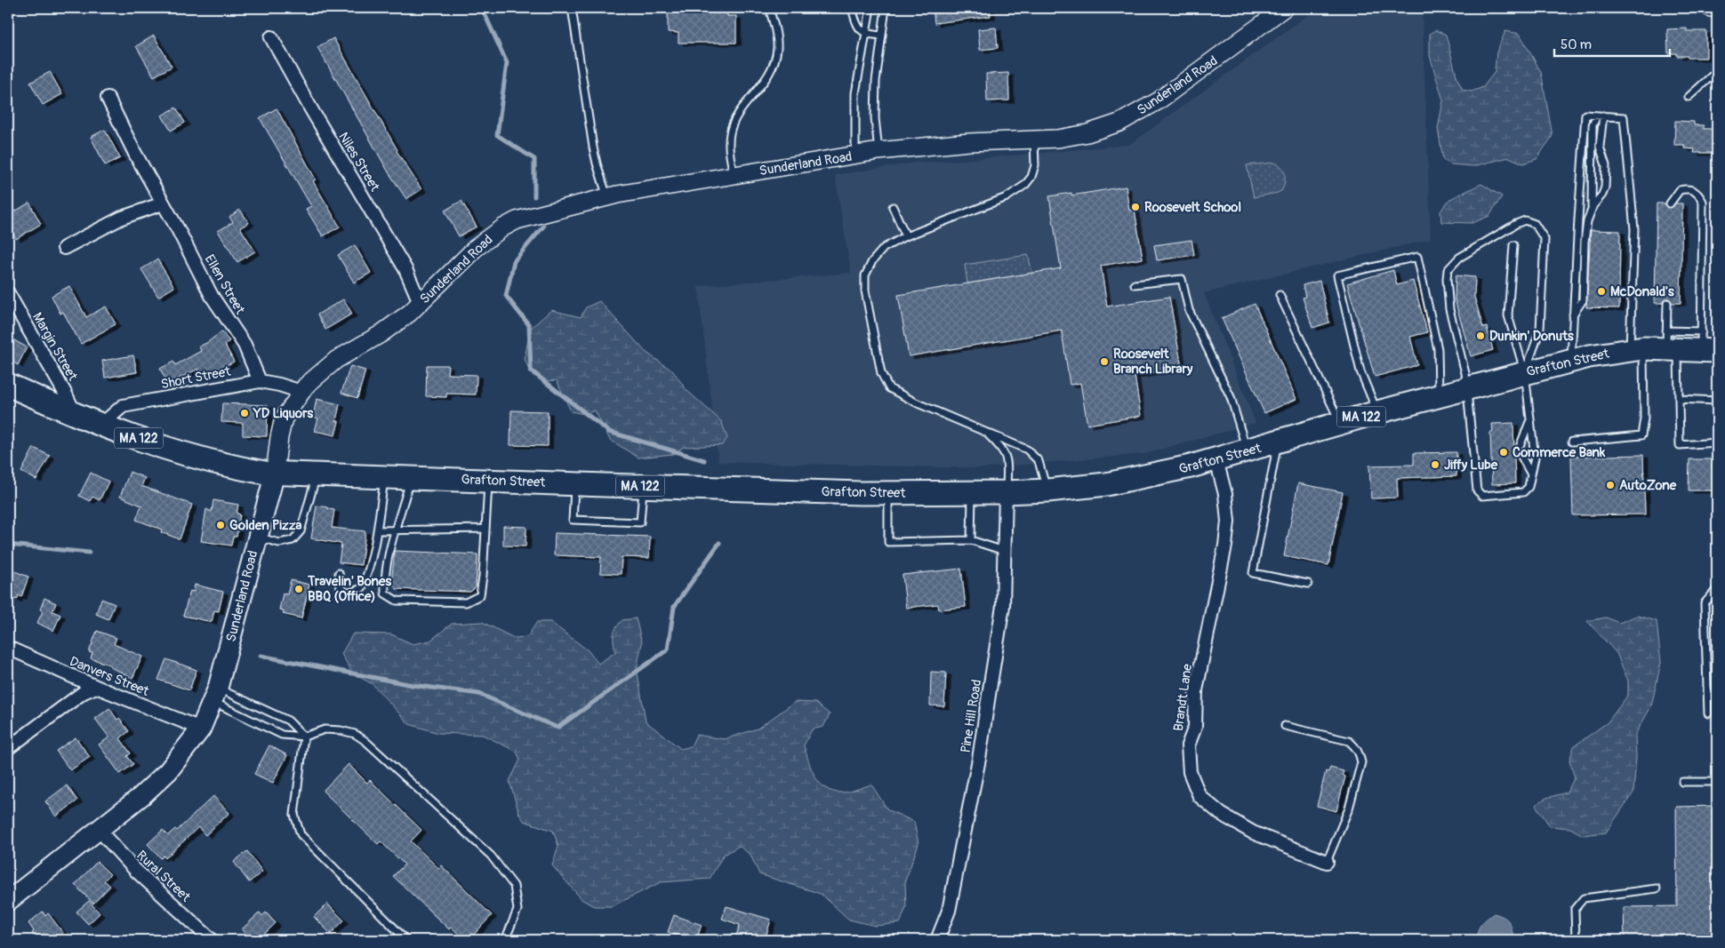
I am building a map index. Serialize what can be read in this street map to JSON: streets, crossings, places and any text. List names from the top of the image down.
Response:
{
  "streets": {
    "highway": ["Grafton Street", "MA 122"],
    "main road": ["Sunderland Road"],
    "street": [
      "Niles Street",
      "Ellen Street",
      "Margin Street",
      "Short Street",
      "Danvers Street",
      "Brandt Lane",
      "Pine Hill Road",
      "Rural Street"
    ]
  },
  "crossings": [
    ["Sunderland Road", "Niles Street"],
    ["Sunderland Road", "Grafton Street"],
    ["Sunderland Road", "Short Street"],
    ["Sunderland Road", "Danvers Street"],
    ["Sunderland Road", "Rural Street"],
    ["Ellen Street", "Short Street"],
    ["Margin Street", "Grafton Street"],
    ["Grafton Street", "Short Street"],
    ["Grafton Street", "Brandt Lane"],
    ["Grafton Street", "Pine Hill Road"]
  ],
  "places": [
    "Roosevelt School",
    "McDonald's",
    "Dunkin' Donuts",
    "Roosevelt Branch Library",
    "YD Liquors",
    "Commerce Bank",
    "Jiffy Lube",
    "AutoZone",
    "Golden Pizza",
    "Travelin' Bones BBQ (Office)"
  ],
  "scale_bar": "50 m"
}
